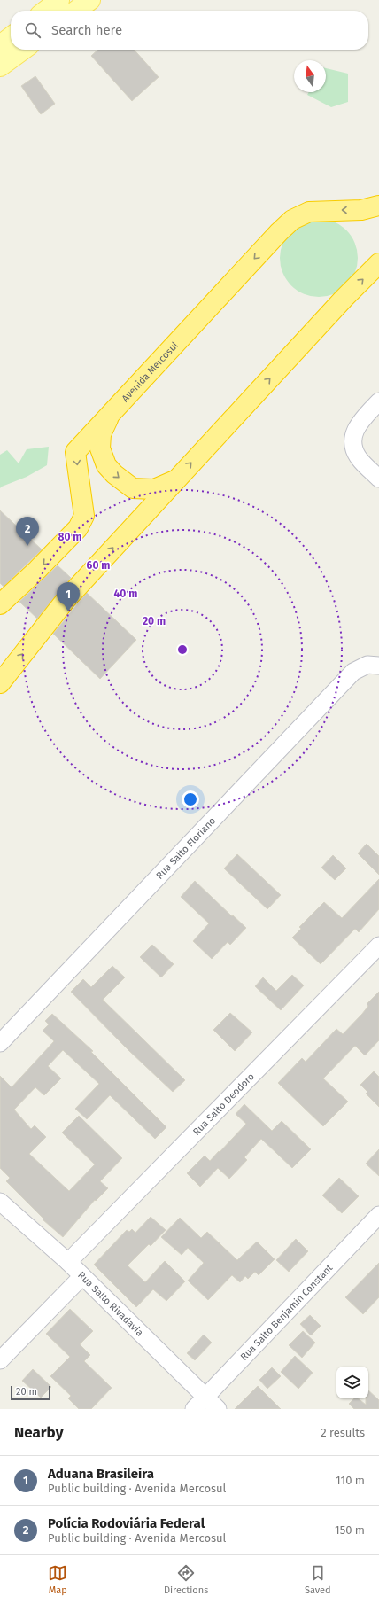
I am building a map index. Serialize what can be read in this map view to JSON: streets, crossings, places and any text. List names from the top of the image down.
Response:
{
  "streets": {
    "highway": ["Avenida Mercosul"],
    "street": [
      "Rua Salto Floriano",
      "Rua Salto Deodoro",
      "Rua Salto Rivadavia",
      "Rua Salto Benjamin Constant"
    ]
  },
  "crossings": [
    ["Rua Salto Deodoro", "Rua Salto Rivadavia"],
    ["Rua Salto Rivadavia", "Rua Salto Benjamin Constant"]
  ],
  "scale_bar": "20 m",
  "north": "top",
  "page": {
    "search": "Search here",
    "pins": ["2", "1"],
    "scale": "20 m",
    "heading": ["Nearby", "2 results"],
    "list": [
      {
        "mark": "1",
        "name": "Aduana Brasileira",
        "note": "Public building · Avenida Mercosul",
        "value": "110 m"
      },
      {
        "mark": "2",
        "name": "Polícia Rodoviária Federal",
        "note": "Public building · Avenida Mercosul",
        "value": "150 m"
      }
    ],
    "nav": ["Map", "Directions", "Saved"]
  },
  "rings": [
    "80 m",
    "60 m",
    "40 m",
    "20 m"
  ]
}
